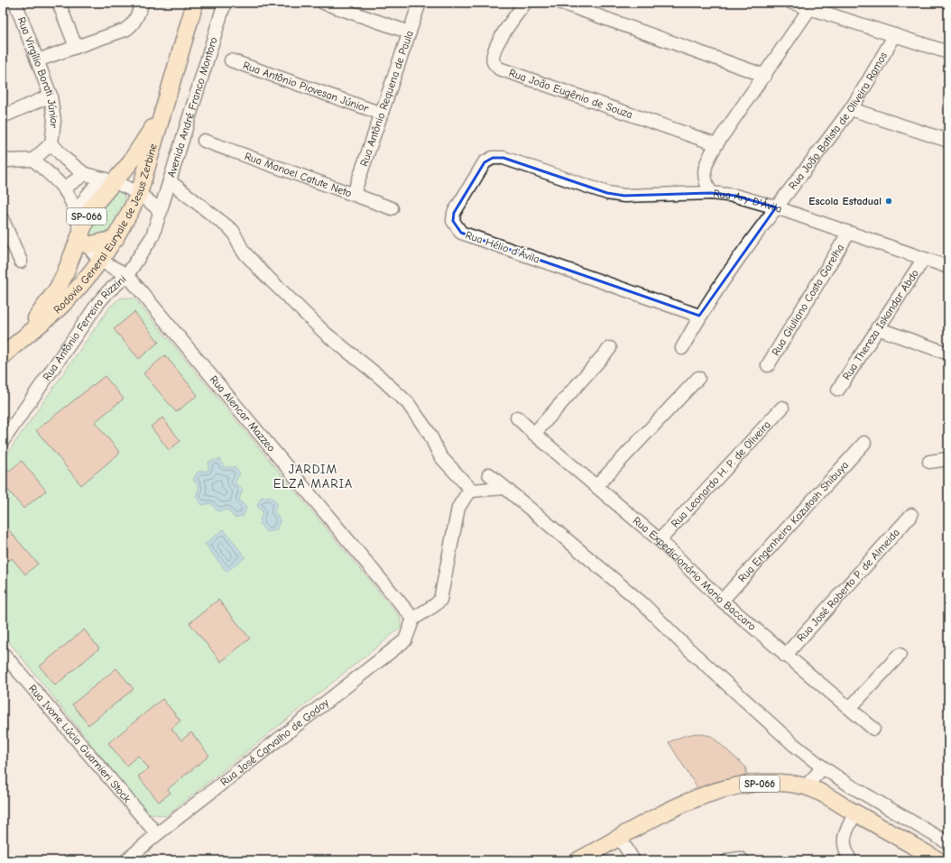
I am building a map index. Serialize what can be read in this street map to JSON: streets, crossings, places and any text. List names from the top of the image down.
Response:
{
  "streets": {
    "main road": ["SP-066", "Rodovia General Euryale de Jesus Zerbine"],
    "street": [
      "Rua Virgílio Borati Júnior",
      "Rua Antônio Piovesan Júnior",
      "Rua João Eugênio de Souza",
      "Rua Antônio Requena de Paula",
      "Avenida André Franco Montoro",
      "Rua João Batista de Oliveira Ramos",
      "Rua Manoel Catute Neto",
      "Rua Ary D'Ávila",
      "Rua Hélio d'Ávila",
      "Rua Giuliano Costa Garelha",
      "Rua Thereza Iskandar Abdo",
      "Rua Antônio Ferreira Rizzini",
      "Rua Alencar Mazzeo",
      "Rua Leonardo H. P. de Oliveira",
      "Rua Engenheiro Kazutosh Shibuya",
      "Rua Expedicionário Mario Baccaro",
      "Rua José Roberto P. de Almeida",
      "Rua José Carvalho de Godoy",
      "Rua Ivone Lúcia Guarnieri Stock"
    ]
  },
  "crossings": [
    ["Rua Antônio Piovesan Júnior", "Rua Antônio Requena de Paula"],
    ["Rua João Eugênio de Souza", "Rua Ary D'Ávila"],
    ["Rua Antônio Requena de Paula", "Rua Manoel Catute Neto"],
    ["Avenida André Franco Montoro", "Rua Antônio Ferreira Rizzini"],
    ["Rua João Batista de Oliveira Ramos", "Rua Ary D'Ávila"],
    ["Rua João Batista de Oliveira Ramos", "Rua Hélio d'Ávila"],
    ["Rua Ary D'Ávila", "Rua Hélio d'Ávila"],
    ["Rua Ary D'Ávila", "Rua Giuliano Costa Garelha"],
    ["Rua Ary D'Ávila", "Rua Thereza Iskandar Abdo"],
    ["Rua Antônio Ferreira Rizzini", "Rua Alencar Mazzeo"],
    ["Rua Alencar Mazzeo", "Rua José Carvalho de Godoy"],
    ["Rua Leonardo H. P. de Oliveira", "Rua Expedicionário Mario Baccaro"],
    ["Rua Engenheiro Kazutosh Shibuya", "Rua Expedicionário Mario Baccaro"],
    ["Rua Expedicionário Mario Baccaro", "Rua José Roberto P. de Almeida"],
    ["Rua José Carvalho de Godoy", "Rua Ivone Lúcia Guarnieri Stock"]
  ],
  "districts": ["JARDIM ELZA MARIA"],
  "places": ["Escola Estadual"]
}
